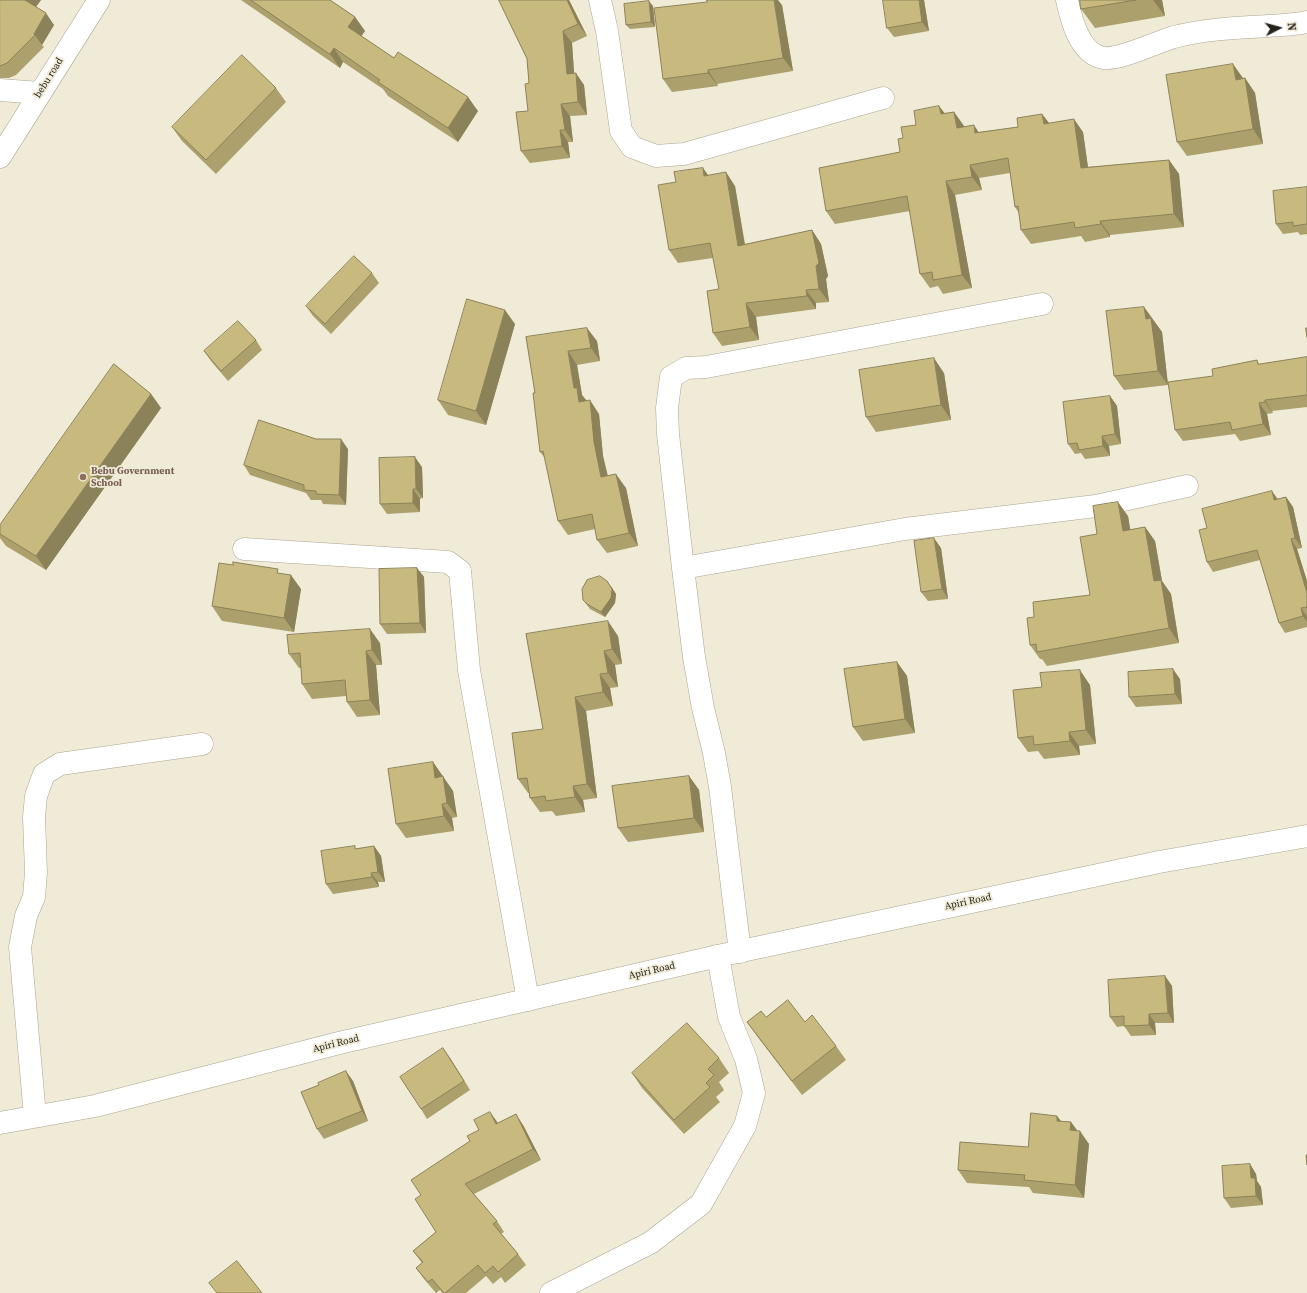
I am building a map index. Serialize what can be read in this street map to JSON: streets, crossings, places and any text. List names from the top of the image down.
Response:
{
  "streets": {
    "street": ["bebu road", "Apiri Road"]
  },
  "places": ["Bebu Government School"],
  "north": "right"
}
